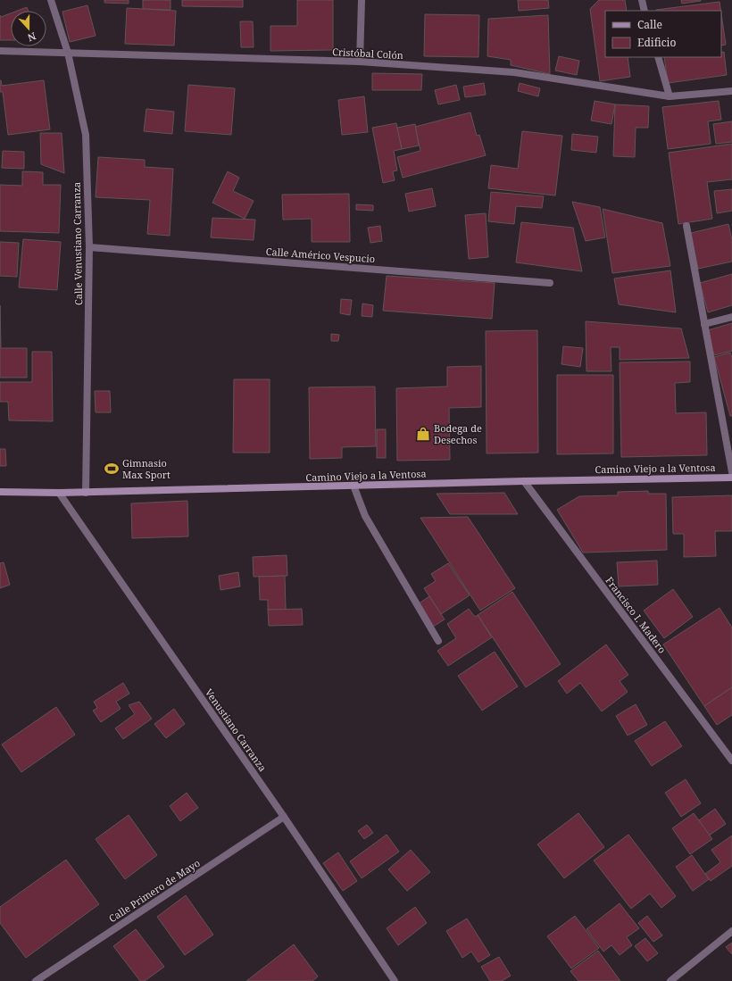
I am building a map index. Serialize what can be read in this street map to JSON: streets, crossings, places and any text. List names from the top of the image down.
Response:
{
  "streets": {
    "main road": ["Camino Viejo a la Ventosa"],
    "street": [
      "Cristóbal Colón",
      "Calle Venustiano Carranza",
      "Calle Américo Vespucio",
      "Francisco I. Madero",
      "Venustiano Carranza",
      "Calle Primero de Mayo"
    ]
  },
  "crossings": [
    ["Cristóbal Colón", "Calle Venustiano Carranza"],
    ["Calle Venustiano Carranza", "Calle Américo Vespucio"],
    ["Calle Venustiano Carranza", "Camino Viejo a la Ventosa"],
    ["Camino Viejo a la Ventosa", "Francisco I. Madero"],
    ["Camino Viejo a la Ventosa", "Venustiano Carranza"],
    ["Venustiano Carranza", "Calle Primero de Mayo"]
  ],
  "places": {
    "shop": ["Bodega de Desechos"],
    "sports": ["Gimnasio Max Sport"]
  },
  "legend": ["Calle", "Edificio"],
  "north": "bottom"
}
